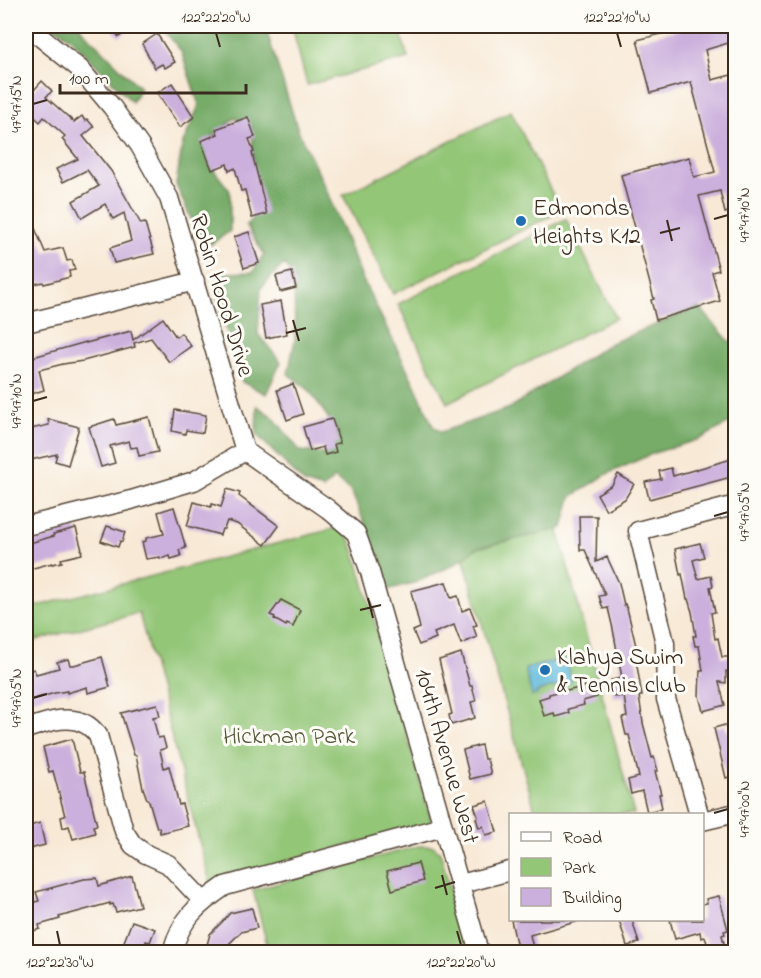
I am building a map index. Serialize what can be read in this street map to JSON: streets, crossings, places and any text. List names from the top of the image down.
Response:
{
  "streets": {
    "street": ["Robin Hood Drive", "104th Avenue West"]
  },
  "crossings": [
    ["Robin Hood Drive", "104th Avenue West"]
  ],
  "parks": ["Hickman Park"],
  "places": ["Edmonds Heights K12", "Klahya Swim & Tennis club"],
  "legend": ["Road", "Park", "Building"],
  "scale_bar": "100 m",
  "coordinates": [
    "122°22'20\"W",
    "122°22'10\"W",
    "47°47'15\"N",
    "47°47'10\"N",
    "47°47'05\"N",
    "47°47'00\"N",
    "122°22'30\"W"
  ]
}
